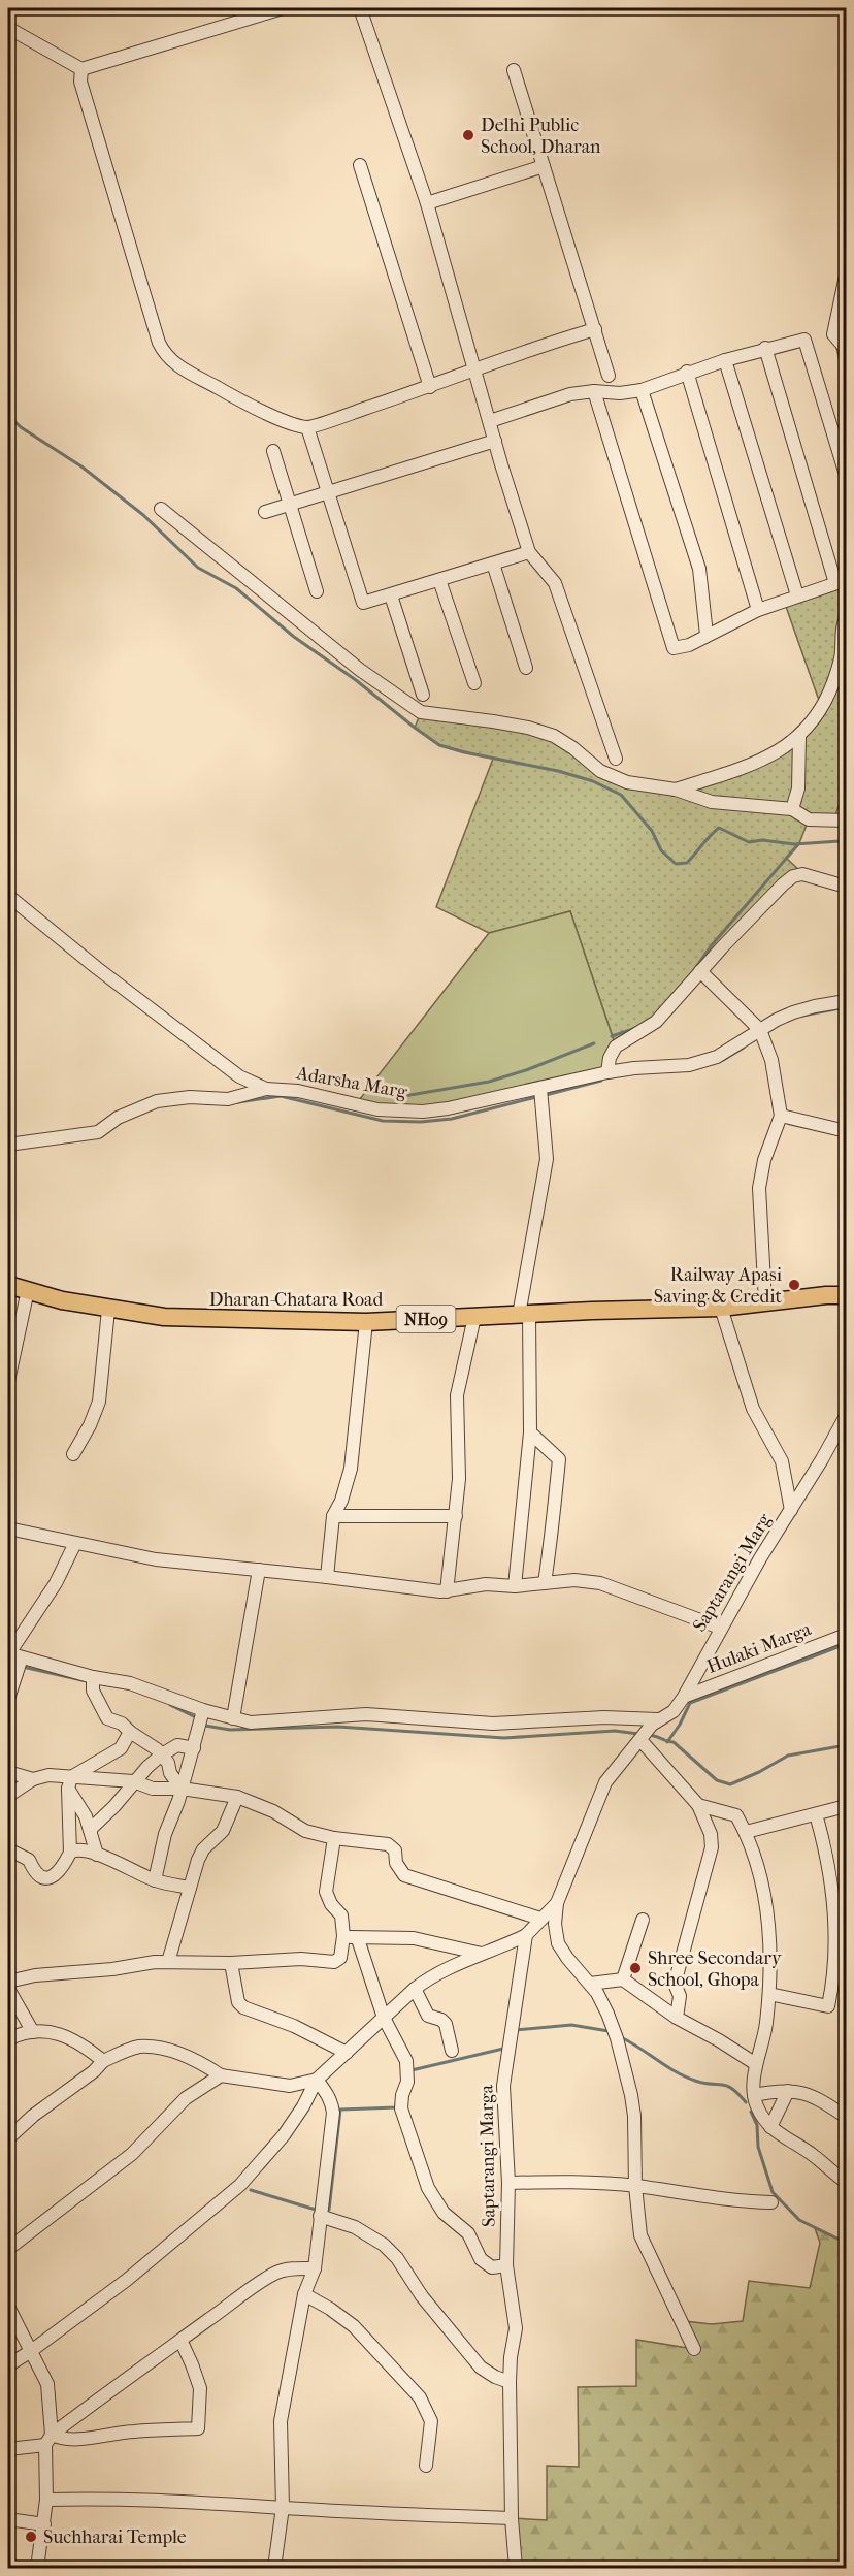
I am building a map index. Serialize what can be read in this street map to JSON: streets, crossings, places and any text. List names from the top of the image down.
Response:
{
  "streets": {
    "main road": ["Dharan-Chatara Road", "NH09"],
    "street": [
      "Adarsha Marg",
      "Saptarangi Marg",
      "Hulaki Marga",
      "Saptarangi Marga"
    ]
  },
  "crossings": [
    ["Saptarangi Marg", "Hulaki Marga"]
  ],
  "places": [
    "Delhi Public School, Dharan",
    "Railway Apasi Saving & Credit",
    "Shree Secondary School, Ghopa",
    "Suchharai Temple"
  ]
}
